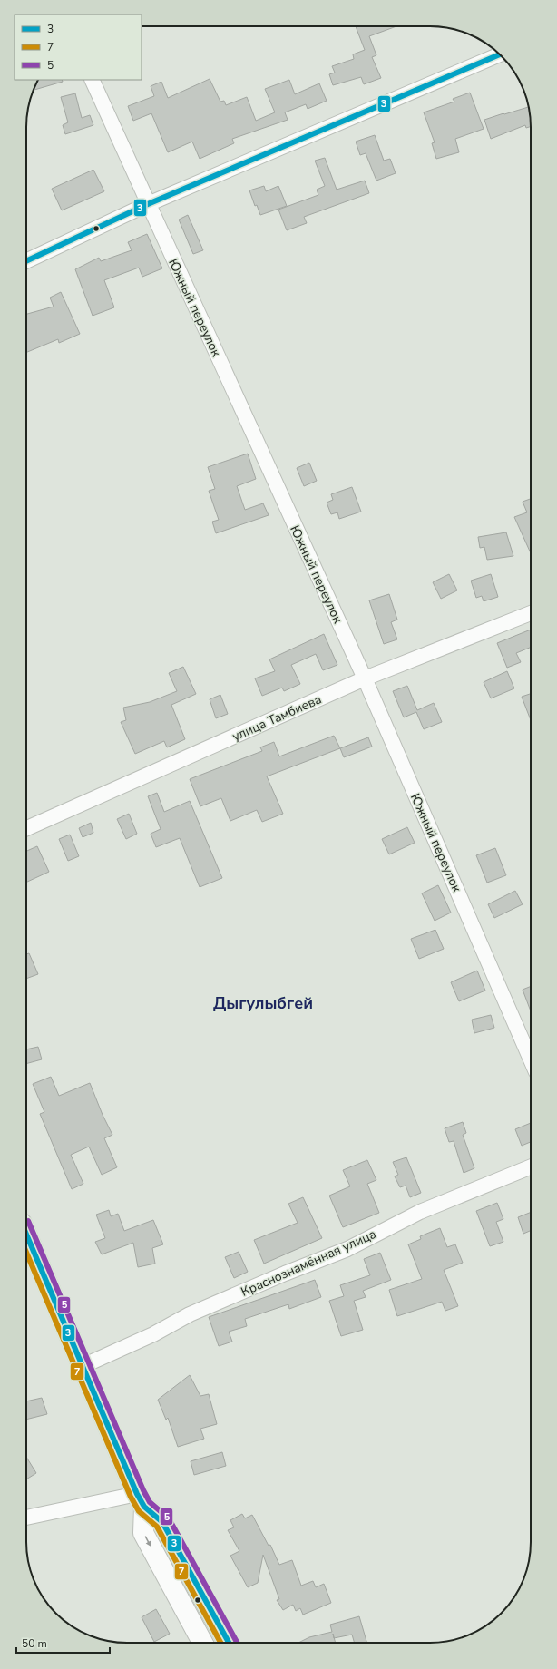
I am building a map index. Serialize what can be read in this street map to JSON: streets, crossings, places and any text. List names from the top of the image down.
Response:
{
  "streets": {
    "street": ["Южный переулок", "улица Тамбиева", "Краснознамённая улица"]
  },
  "crossings": [
    ["Южный переулок", "улица Тамбиева"]
  ],
  "districts": ["Дыгулыбгей"],
  "lines": ["transit line 3", "transit line 5", "transit line 7"],
  "legend": ["3", "7", "5"],
  "scale_bar": "50 m"
}
